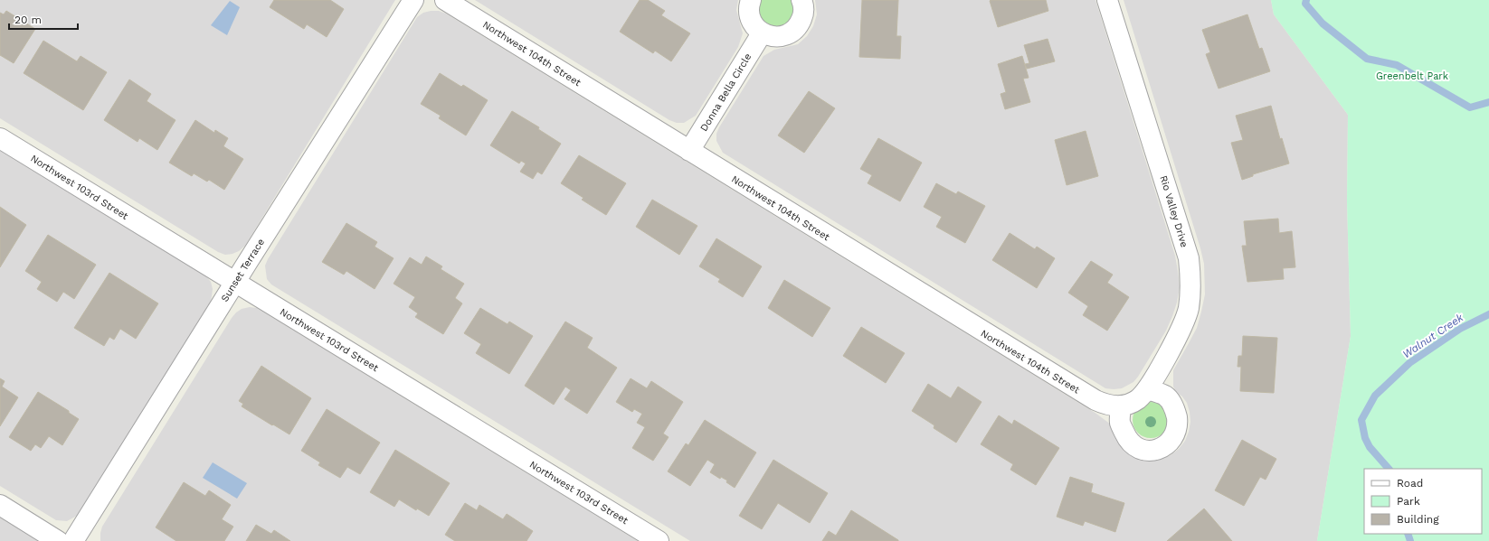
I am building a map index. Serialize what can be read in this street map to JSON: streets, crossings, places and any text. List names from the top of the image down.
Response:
{
  "streets": {
    "street": [
      "Northwest 104th Street",
      "Donna Bella Circle",
      "Northwest 103rd Street",
      "Rio Valley Drive",
      "Sunset Terrace"
    ]
  },
  "crossings": [
    ["Northwest 104th Street", "Donna Bella Circle"],
    ["Northwest 104th Street", "Rio Valley Drive"],
    ["Northwest 103rd Street", "Sunset Terrace"]
  ],
  "water": ["Walnut Creek"],
  "parks": ["Greenbelt Park"],
  "legend": ["Road", "Park", "Building"],
  "scale_bar": "20 m"
}
